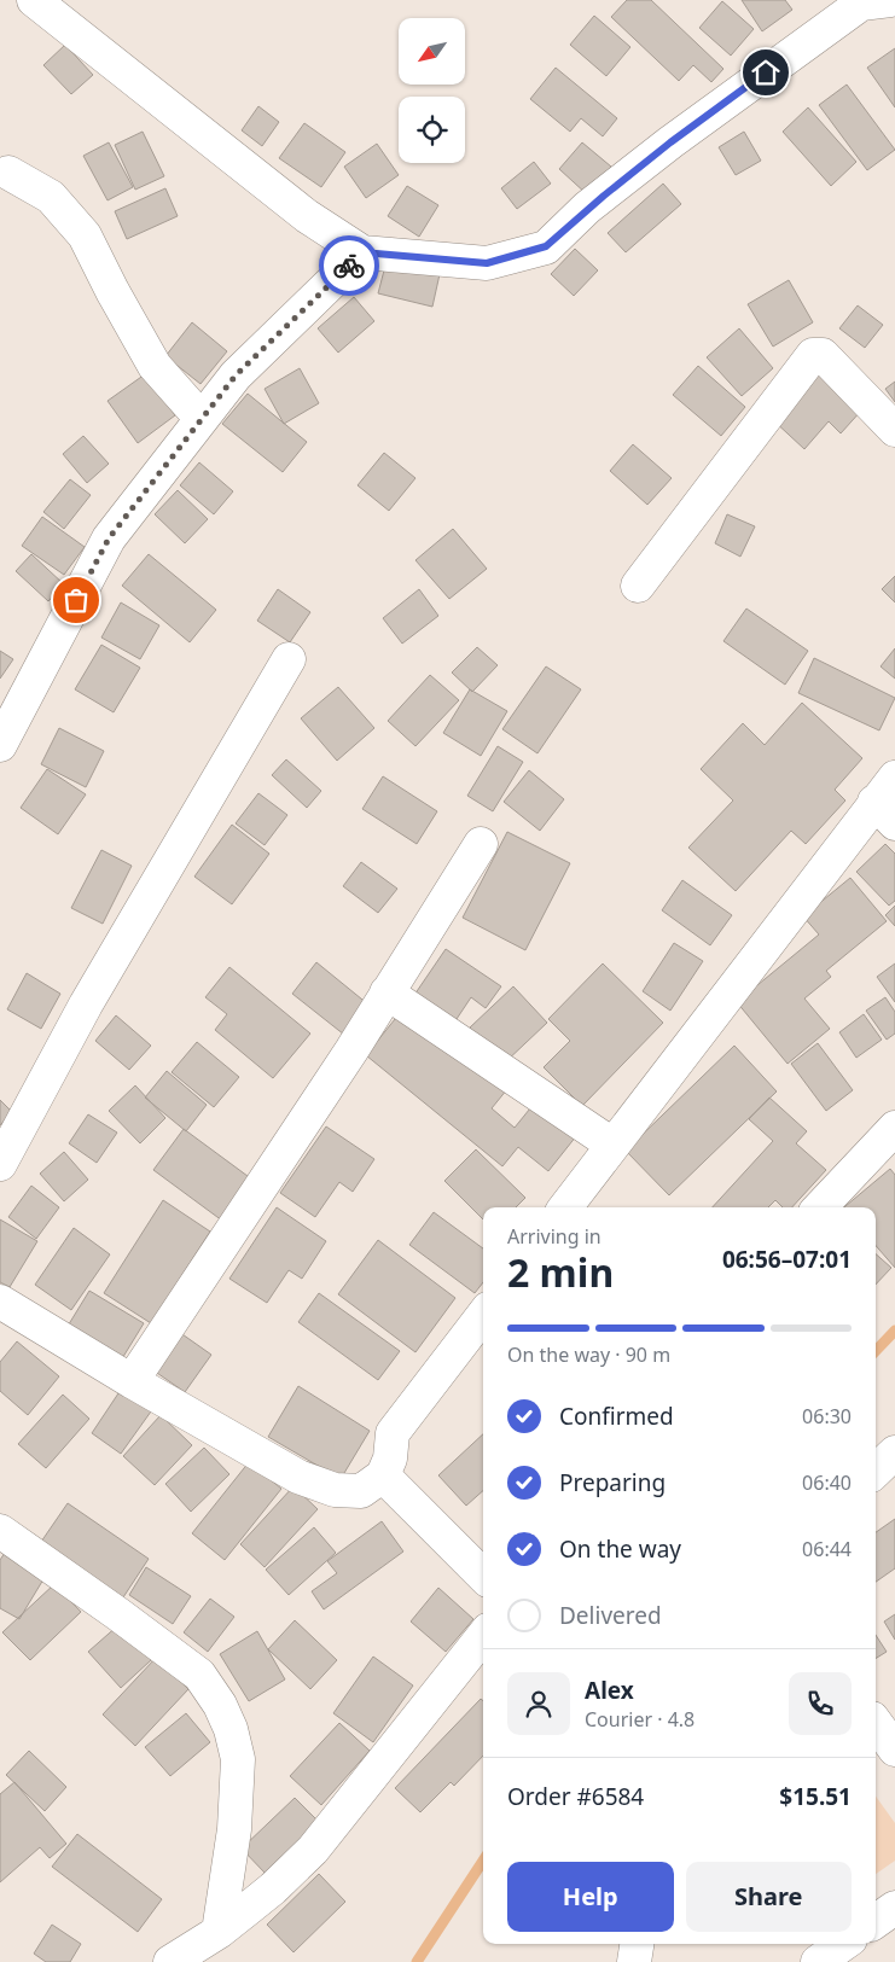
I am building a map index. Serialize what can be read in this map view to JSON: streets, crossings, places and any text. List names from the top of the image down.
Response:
{
  "north": "bottom left",
  "page": {
    "heading": ["2 min", "Arriving in", "06:56–07:01"],
    "panel": [
      "Alex",
      "Courier · 4.8",
      "Order #6584",
      "$15.51"
    ],
    "bar": "On the way · 90 m",
    "list": [
      ["Confirmed", "06:30"],
      ["Preparing", "06:40"],
      ["On the way", "06:44"],
      "Delivered"
    ],
    "buttons": ["Help", "Share"]
  }
}
